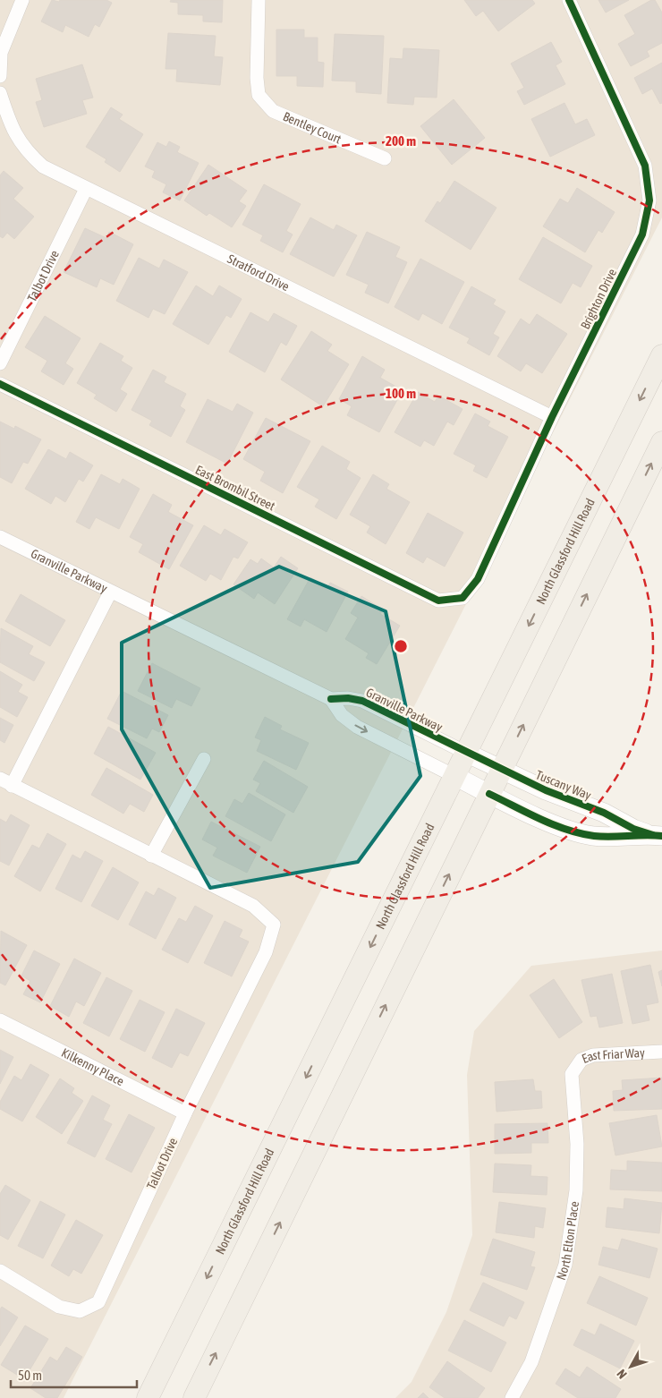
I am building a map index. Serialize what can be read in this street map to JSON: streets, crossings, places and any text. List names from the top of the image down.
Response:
{
  "streets": {
    "main road": ["North Glassford Hill Road"],
    "street": [
      "Bentley Court",
      "Stratford Drive",
      "Talbot Drive",
      "Brighton Drive",
      "East Brombil Street",
      "Granville Parkway",
      "Tuscany Way",
      "East Friar Way",
      "Kilkenny Place",
      "North Elton Place"
    ]
  },
  "crossings": [
    ["Stratford Drive", "Talbot Drive"],
    ["Stratford Drive", "Brighton Drive"],
    ["Talbot Drive", "Kilkenny Place"],
    ["Brighton Drive", "East Brombil Street"],
    ["North Glassford Hill Road", "Granville Parkway"],
    ["North Glassford Hill Road", "Tuscany Way"],
    ["Granville Parkway", "Tuscany Way"],
    ["East Friar Way", "North Elton Place"]
  ],
  "scale_bar": "50 m",
  "north": "bottom left",
  "rings": ["200 m", "100 m"]
}
